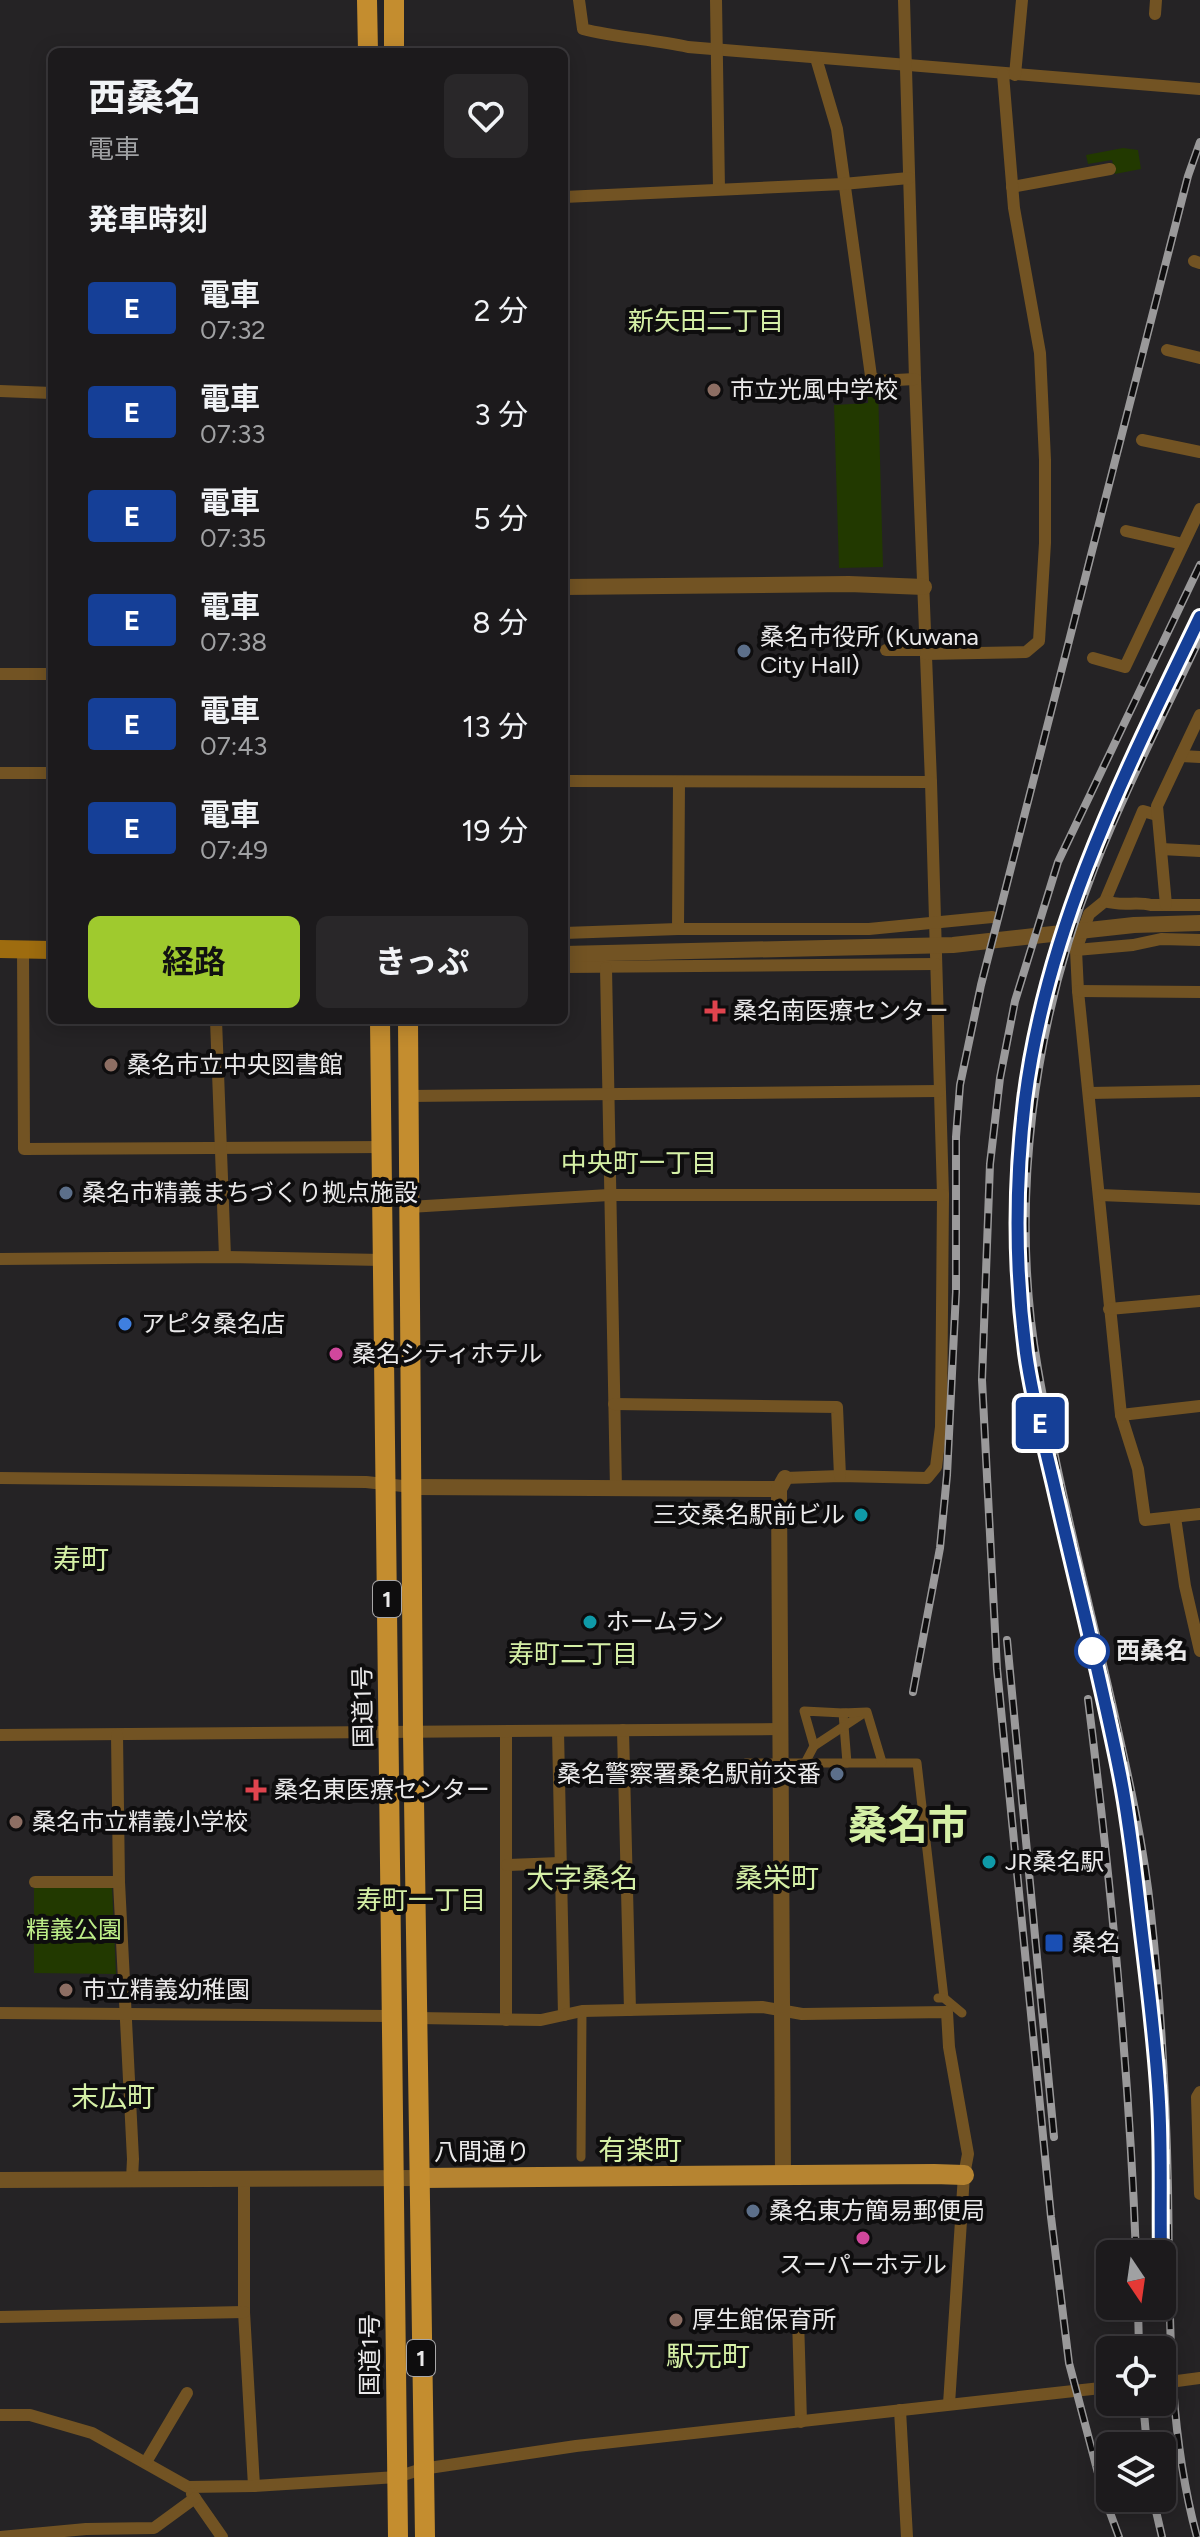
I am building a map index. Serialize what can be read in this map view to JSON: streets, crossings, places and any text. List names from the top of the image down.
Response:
{
  "streets": {
    "highway": ["1", "国道1号"],
    "main road": ["八間通り"]
  },
  "crossings": [
    ["国道1号", "八間通り"]
  ],
  "districts": [
    "新矢田二丁目",
    "中央町一丁目",
    "寿町",
    "寿町二丁目",
    "桑名市",
    "大字桑名",
    "桑栄町",
    "寿町一丁目",
    "末広町",
    "有楽町",
    "駅元町"
  ],
  "parks": ["精義公園"],
  "places": {
    "other": [
      "市立光風中学校",
      "桑名市役所 (Kuwana City Hall)",
      "桑名市立中央図書館",
      "桑名市精義まちづくり拠点施設",
      "アピタ桑名店",
      "桑名シティホテル",
      "三交桑名駅前ビル",
      "ホームラン",
      "西桑名",
      "桑名警察署桑名駅前交番",
      "桑名市立精義小学校",
      "JR桑名駅",
      "市立精義幼稚園",
      "桑名東方簡易郵便局",
      "スーパーホテル",
      "厚生館保育所"
    ],
    "health": ["桑名南医療センター", "桑名東医療センター"],
    "transit": ["桑名"]
  },
  "north": "bottom",
  "page": {
    "on_map": "E",
    "heading": [
      ["西桑名", "電車"],
      "発車時刻"
    ],
    "list": [
      {
        "mark": "E",
        "name": "電車",
        "note": "07:32",
        "value": "2 分"
      },
      {
        "mark": "E",
        "name": "電車",
        "note": "07:33",
        "value": "3 分"
      },
      {
        "mark": "E",
        "name": "電車",
        "note": "07:35",
        "value": "5 分"
      },
      {
        "mark": "E",
        "name": "電車",
        "note": "07:38",
        "value": "8 分"
      },
      {
        "mark": "E",
        "name": "電車",
        "note": "07:43",
        "value": "13 分"
      },
      {
        "mark": "E",
        "name": "電車",
        "note": "07:49",
        "value": "19 分"
      }
    ],
    "buttons": ["経路", "きっぷ"]
  }
}
